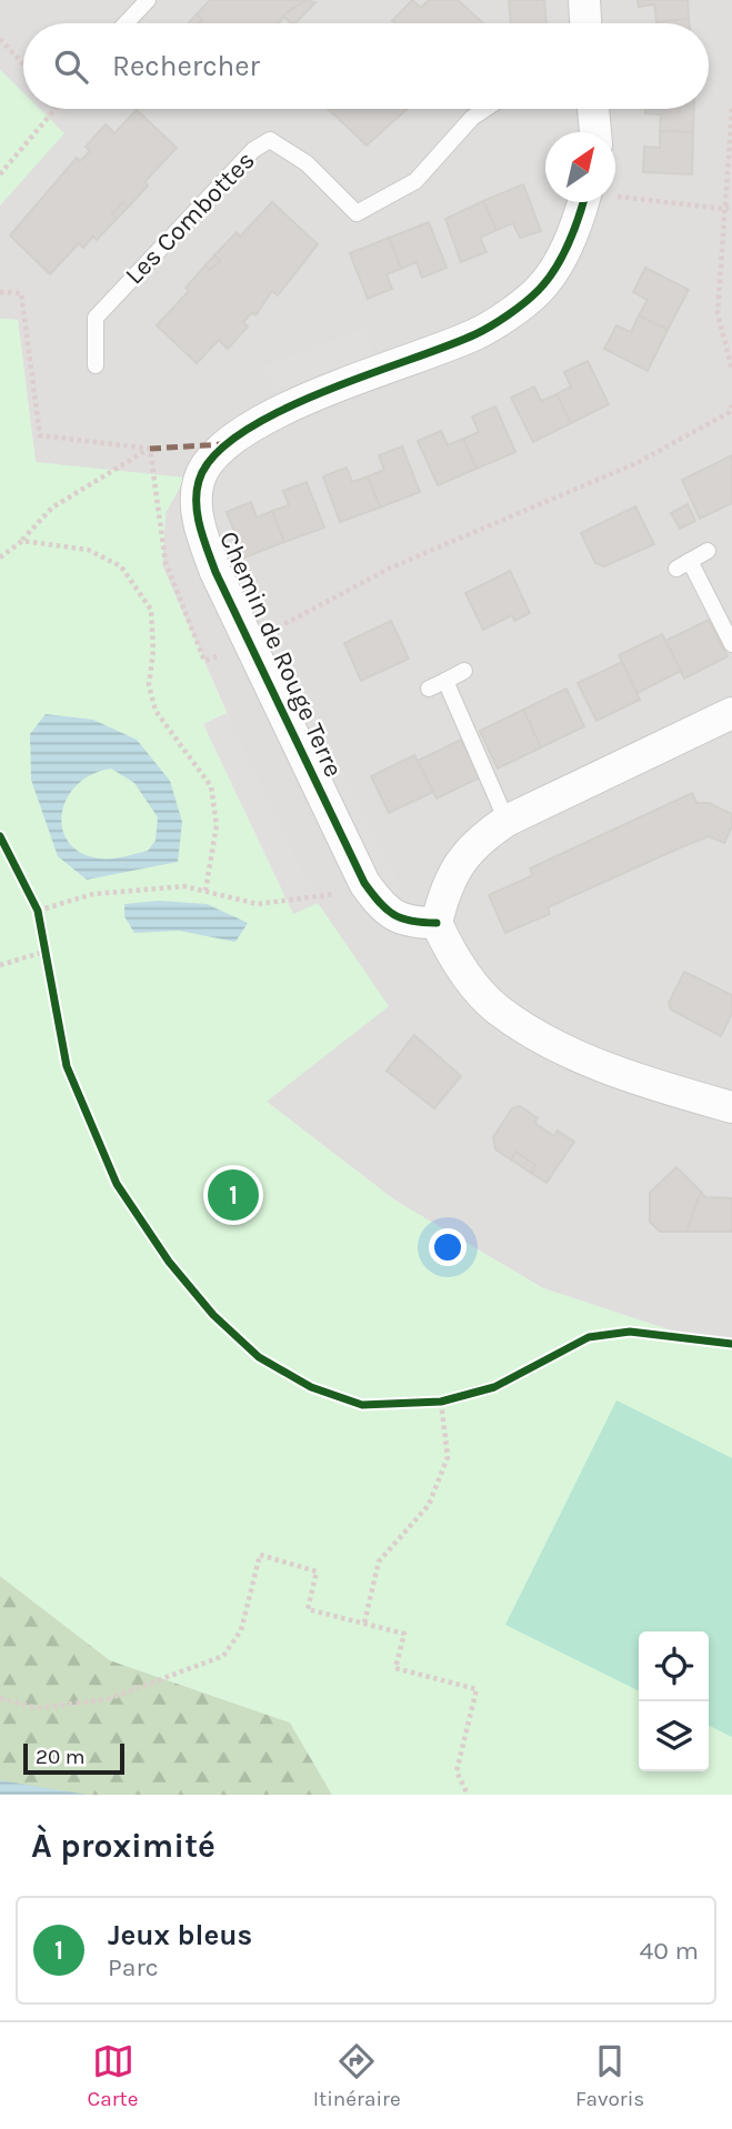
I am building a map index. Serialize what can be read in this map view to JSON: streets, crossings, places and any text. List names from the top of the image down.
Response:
{
  "streets": {
    "street": ["Chemin de Rouge Terre"],
    "lane": ["Les Combottes"]
  },
  "scale_bar": "20 m",
  "north": "top right",
  "page": {
    "search": "Rechercher",
    "pins": "1",
    "scale": "20 m",
    "heading": "À proximité",
    "list": [
      {
        "mark": "1",
        "name": "Jeux bleus",
        "note": "Parc",
        "value": "40 m"
      }
    ],
    "nav": ["Carte", "Itinéraire", "Favoris"]
  }
}
